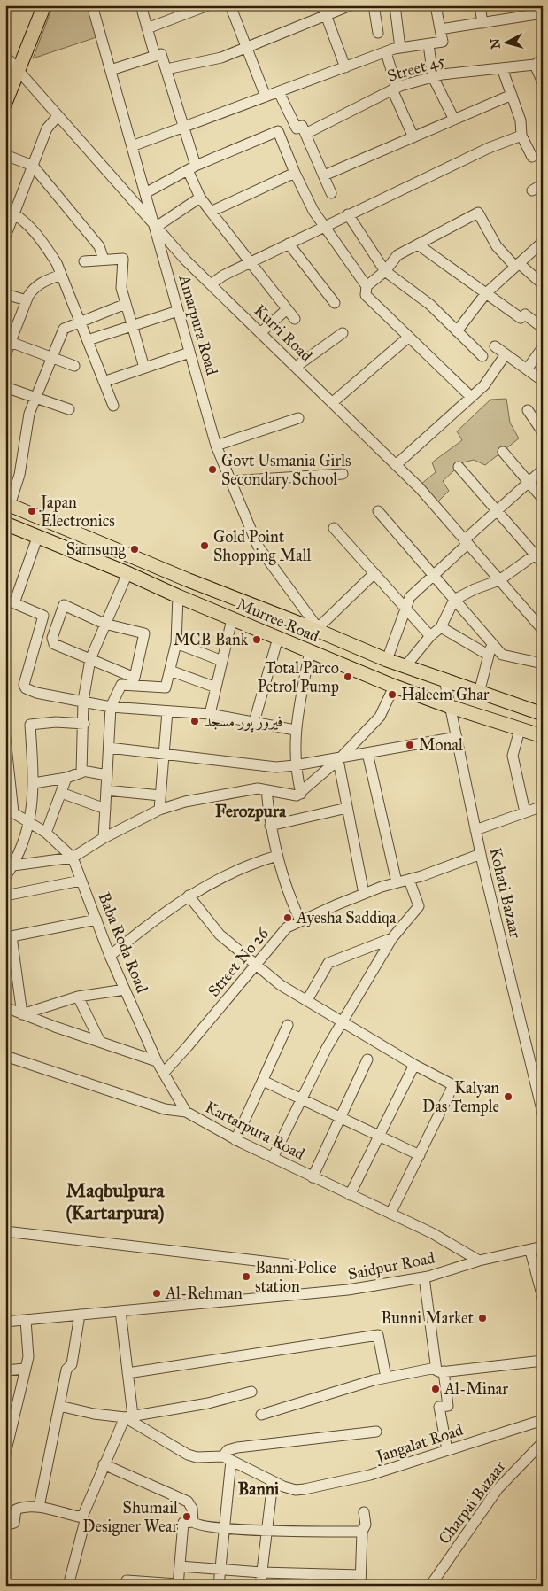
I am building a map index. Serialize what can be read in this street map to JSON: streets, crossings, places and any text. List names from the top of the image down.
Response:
{
  "streets": {
    "main road": ["Murree Road"],
    "street": [
      "Street 45",
      "Amarpura Road",
      "Kurri Road",
      "Kohati Bazaar",
      "Baba Roda Road",
      "Street No 26",
      "Kartarpura Road",
      "Saidpur Road",
      "Jangalat Road",
      "Charpai Bazaar"
    ]
  },
  "crossings": [
    ["Amarpura Road", "Kurri Road"],
    ["Amarpura Road", "Murree Road"],
    ["Murree Road", "Kohati Bazaar"],
    ["Kohati Bazaar", "Street No 26"],
    ["Baba Roda Road", "Street No 26"],
    ["Baba Roda Road", "Kartarpura Road"],
    ["Kartarpura Road", "Saidpur Road"]
  ],
  "districts": ["Ferozpura", "Maqbulpura (Kartarpura)", "Banni"],
  "places": [
    "Govt Usmania Girls Secondary School",
    "Japan Electronics",
    "Gold Point Shopping Mall",
    "Samsung",
    "MCB Bank",
    "Total Parco Petrol Pump",
    "Haleem Ghar",
    "فیروز پور مسجد",
    "Monal",
    "Ayesha Saddiqa",
    "Kalyan Das Temple",
    "Banni Police station",
    "Al-Rehman",
    "Bunni Market",
    "Al-Minar",
    "Shumail Designer Wear"
  ],
  "north": "left"
}
